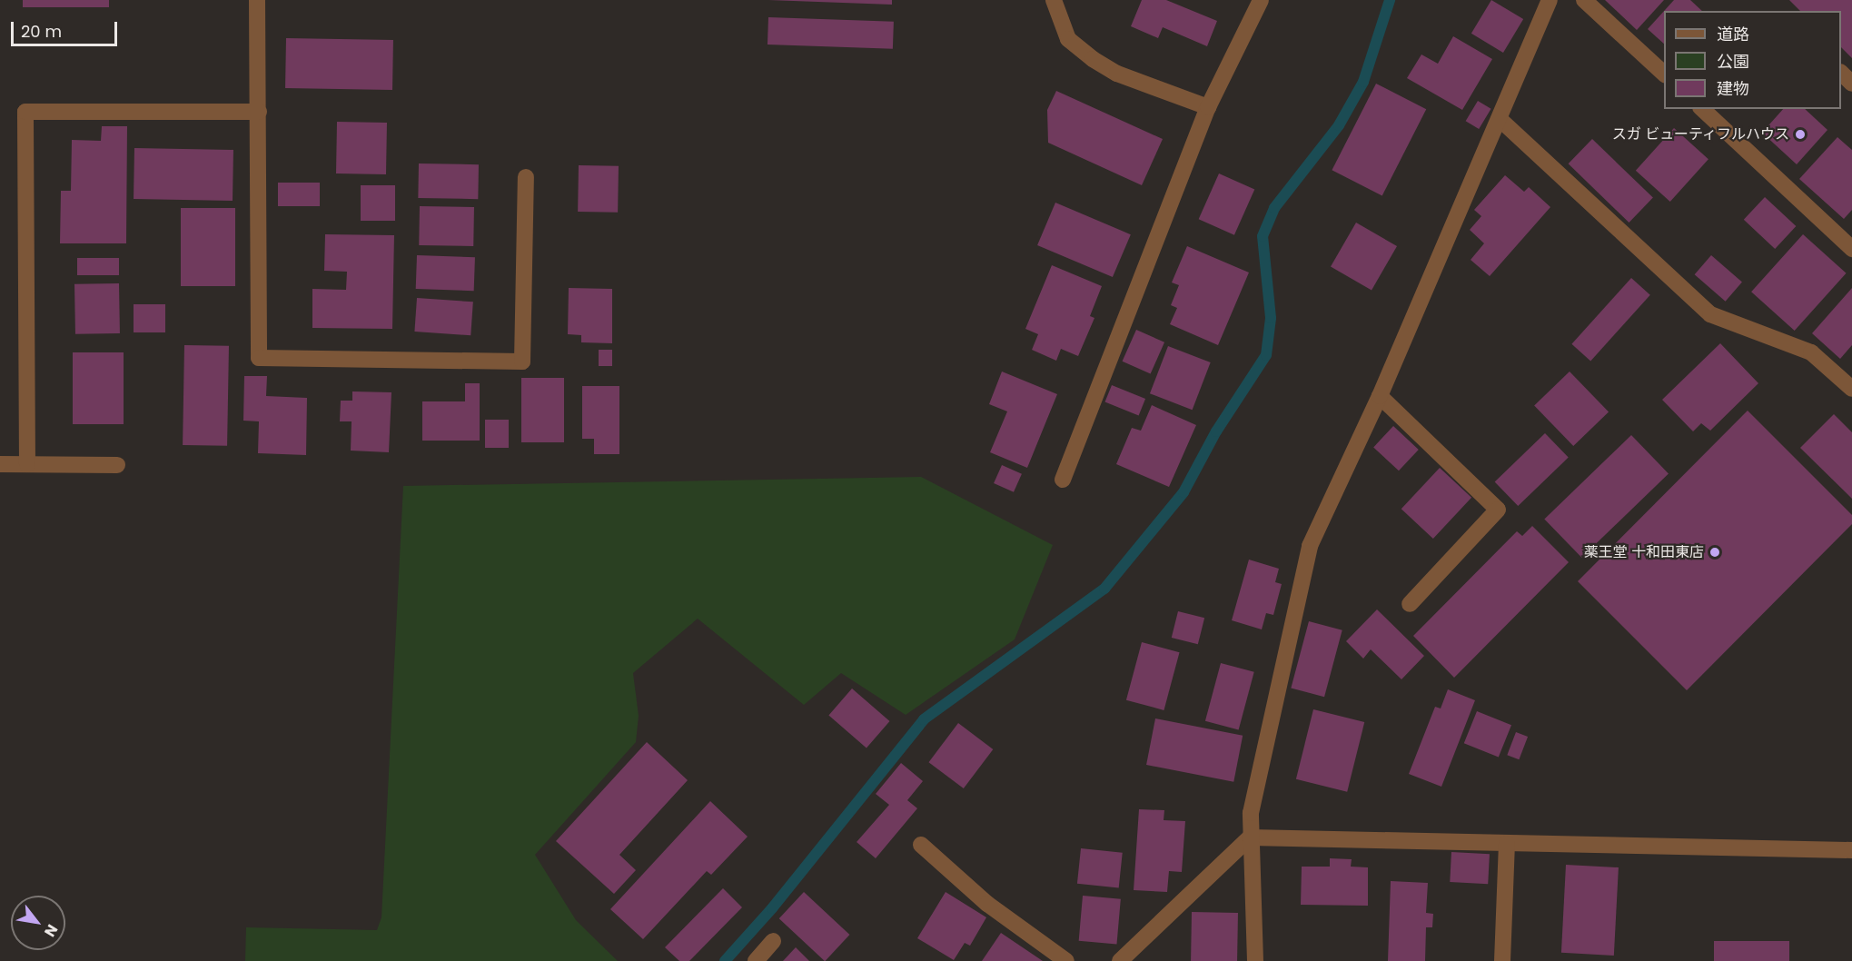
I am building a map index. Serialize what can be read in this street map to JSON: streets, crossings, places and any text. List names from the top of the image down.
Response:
{
  "places": ["スガ ビューティフルハウス", "薬王堂 十和田東店"],
  "legend": ["道路", "公園", "建物"],
  "scale_bar": "20 m",
  "north": "bottom right"
}
